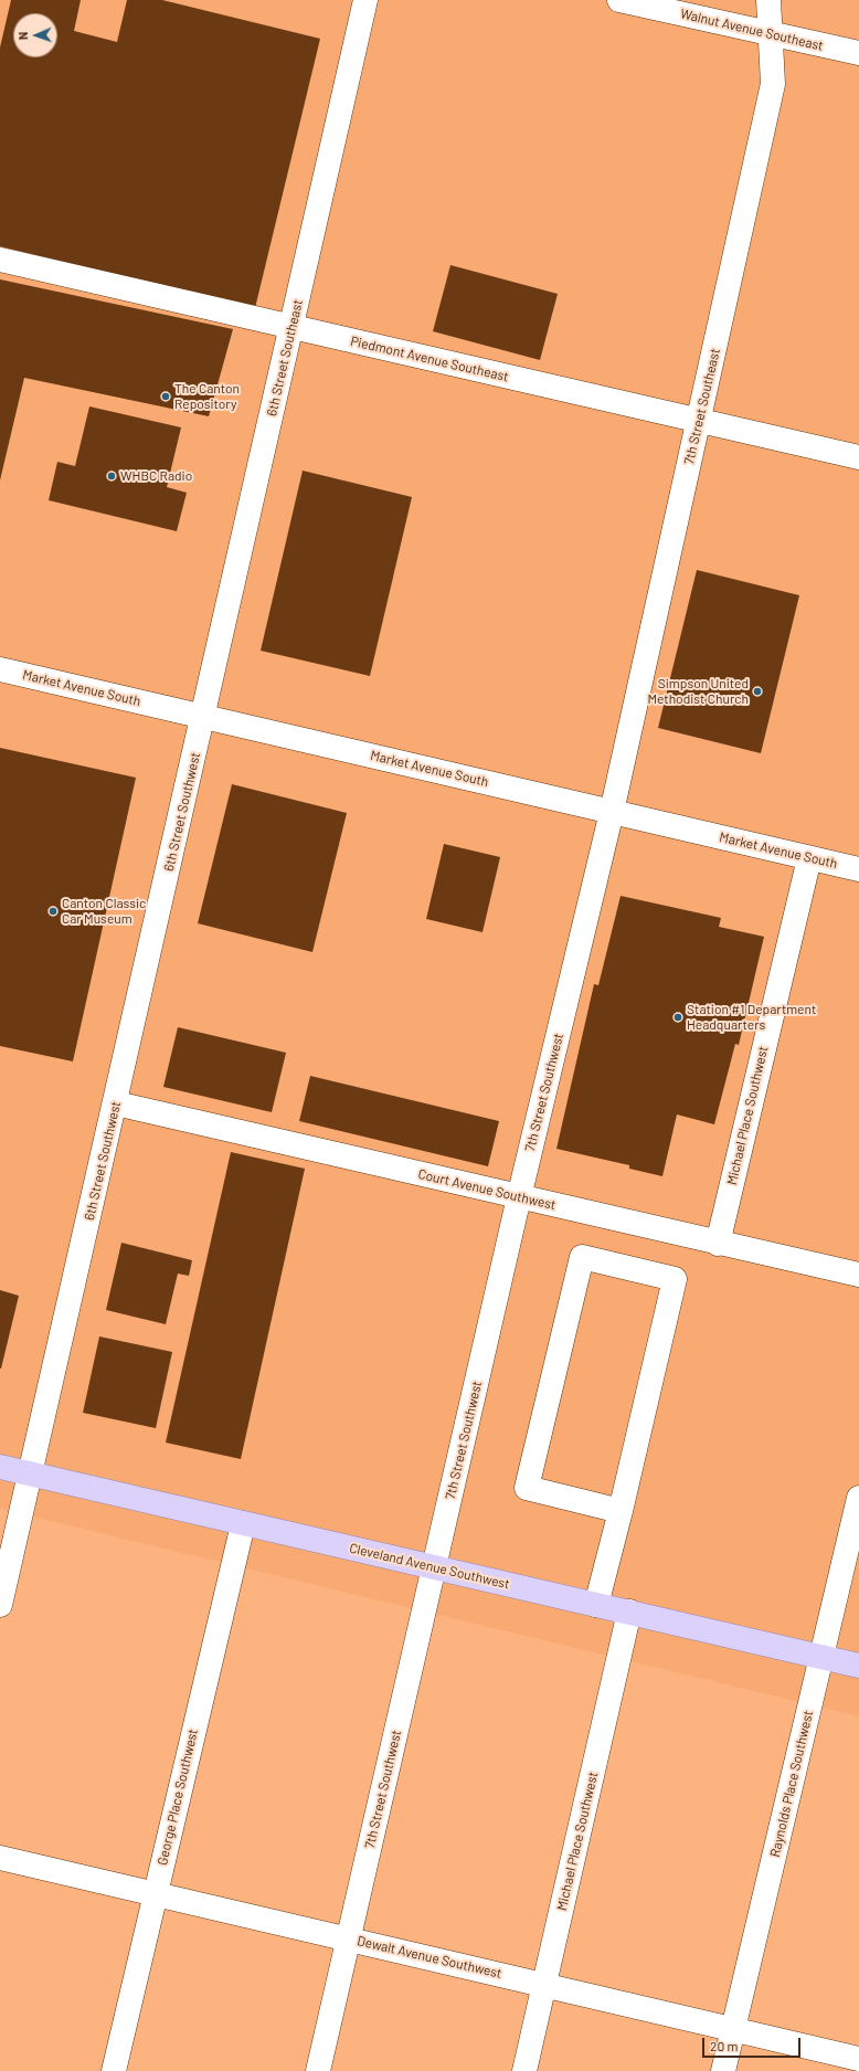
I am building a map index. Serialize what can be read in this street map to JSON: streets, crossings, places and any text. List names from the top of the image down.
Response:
{
  "streets": {
    "main road": ["Cleveland Avenue Southwest"],
    "street": [
      "Walnut Avenue Southeast",
      "6th Street Southeast",
      "Piedmont Avenue Southeast",
      "7th Street Southeast",
      "Market Avenue South",
      "6th Street Southwest",
      "7th Street Southwest",
      "Michael Place Southwest",
      "Court Avenue Southwest",
      "Raynolds Place Southwest",
      "George Place Southwest",
      "Dewalt Avenue Southwest"
    ]
  },
  "crossings": [
    ["Walnut Avenue Southeast", "7th Street Southeast"],
    ["6th Street Southeast", "Piedmont Avenue Southeast"],
    ["6th Street Southeast", "Market Avenue South"],
    ["6th Street Southeast", "6th Street Southwest"],
    ["Piedmont Avenue Southeast", "7th Street Southeast"],
    ["7th Street Southeast", "Market Avenue South"],
    ["7th Street Southeast", "7th Street Southwest"],
    ["Market Avenue South", "6th Street Southwest"],
    ["Market Avenue South", "7th Street Southwest"],
    ["Market Avenue South", "Michael Place Southwest"],
    ["6th Street Southwest", "Court Avenue Southwest"],
    ["6th Street Southwest", "Cleveland Avenue Southwest"],
    ["7th Street Southwest", "Court Avenue Southwest"],
    ["7th Street Southwest", "Cleveland Avenue Southwest"],
    ["7th Street Southwest", "Dewalt Avenue Southwest"],
    ["Michael Place Southwest", "Court Avenue Southwest"],
    ["Michael Place Southwest", "Cleveland Avenue Southwest"],
    ["Michael Place Southwest", "Dewalt Avenue Southwest"],
    ["Cleveland Avenue Southwest", "Raynolds Place Southwest"],
    ["Cleveland Avenue Southwest", "George Place Southwest"],
    ["Raynolds Place Southwest", "Dewalt Avenue Southwest"],
    ["George Place Southwest", "Dewalt Avenue Southwest"]
  ],
  "places": [
    "The Canton Repository",
    "WHBC Radio",
    "Simpson United Methodist Church",
    "Canton Classic Car Museum",
    "Station #1 Department Headquarters"
  ],
  "scale_bar": "20 m",
  "north": "left"
}
